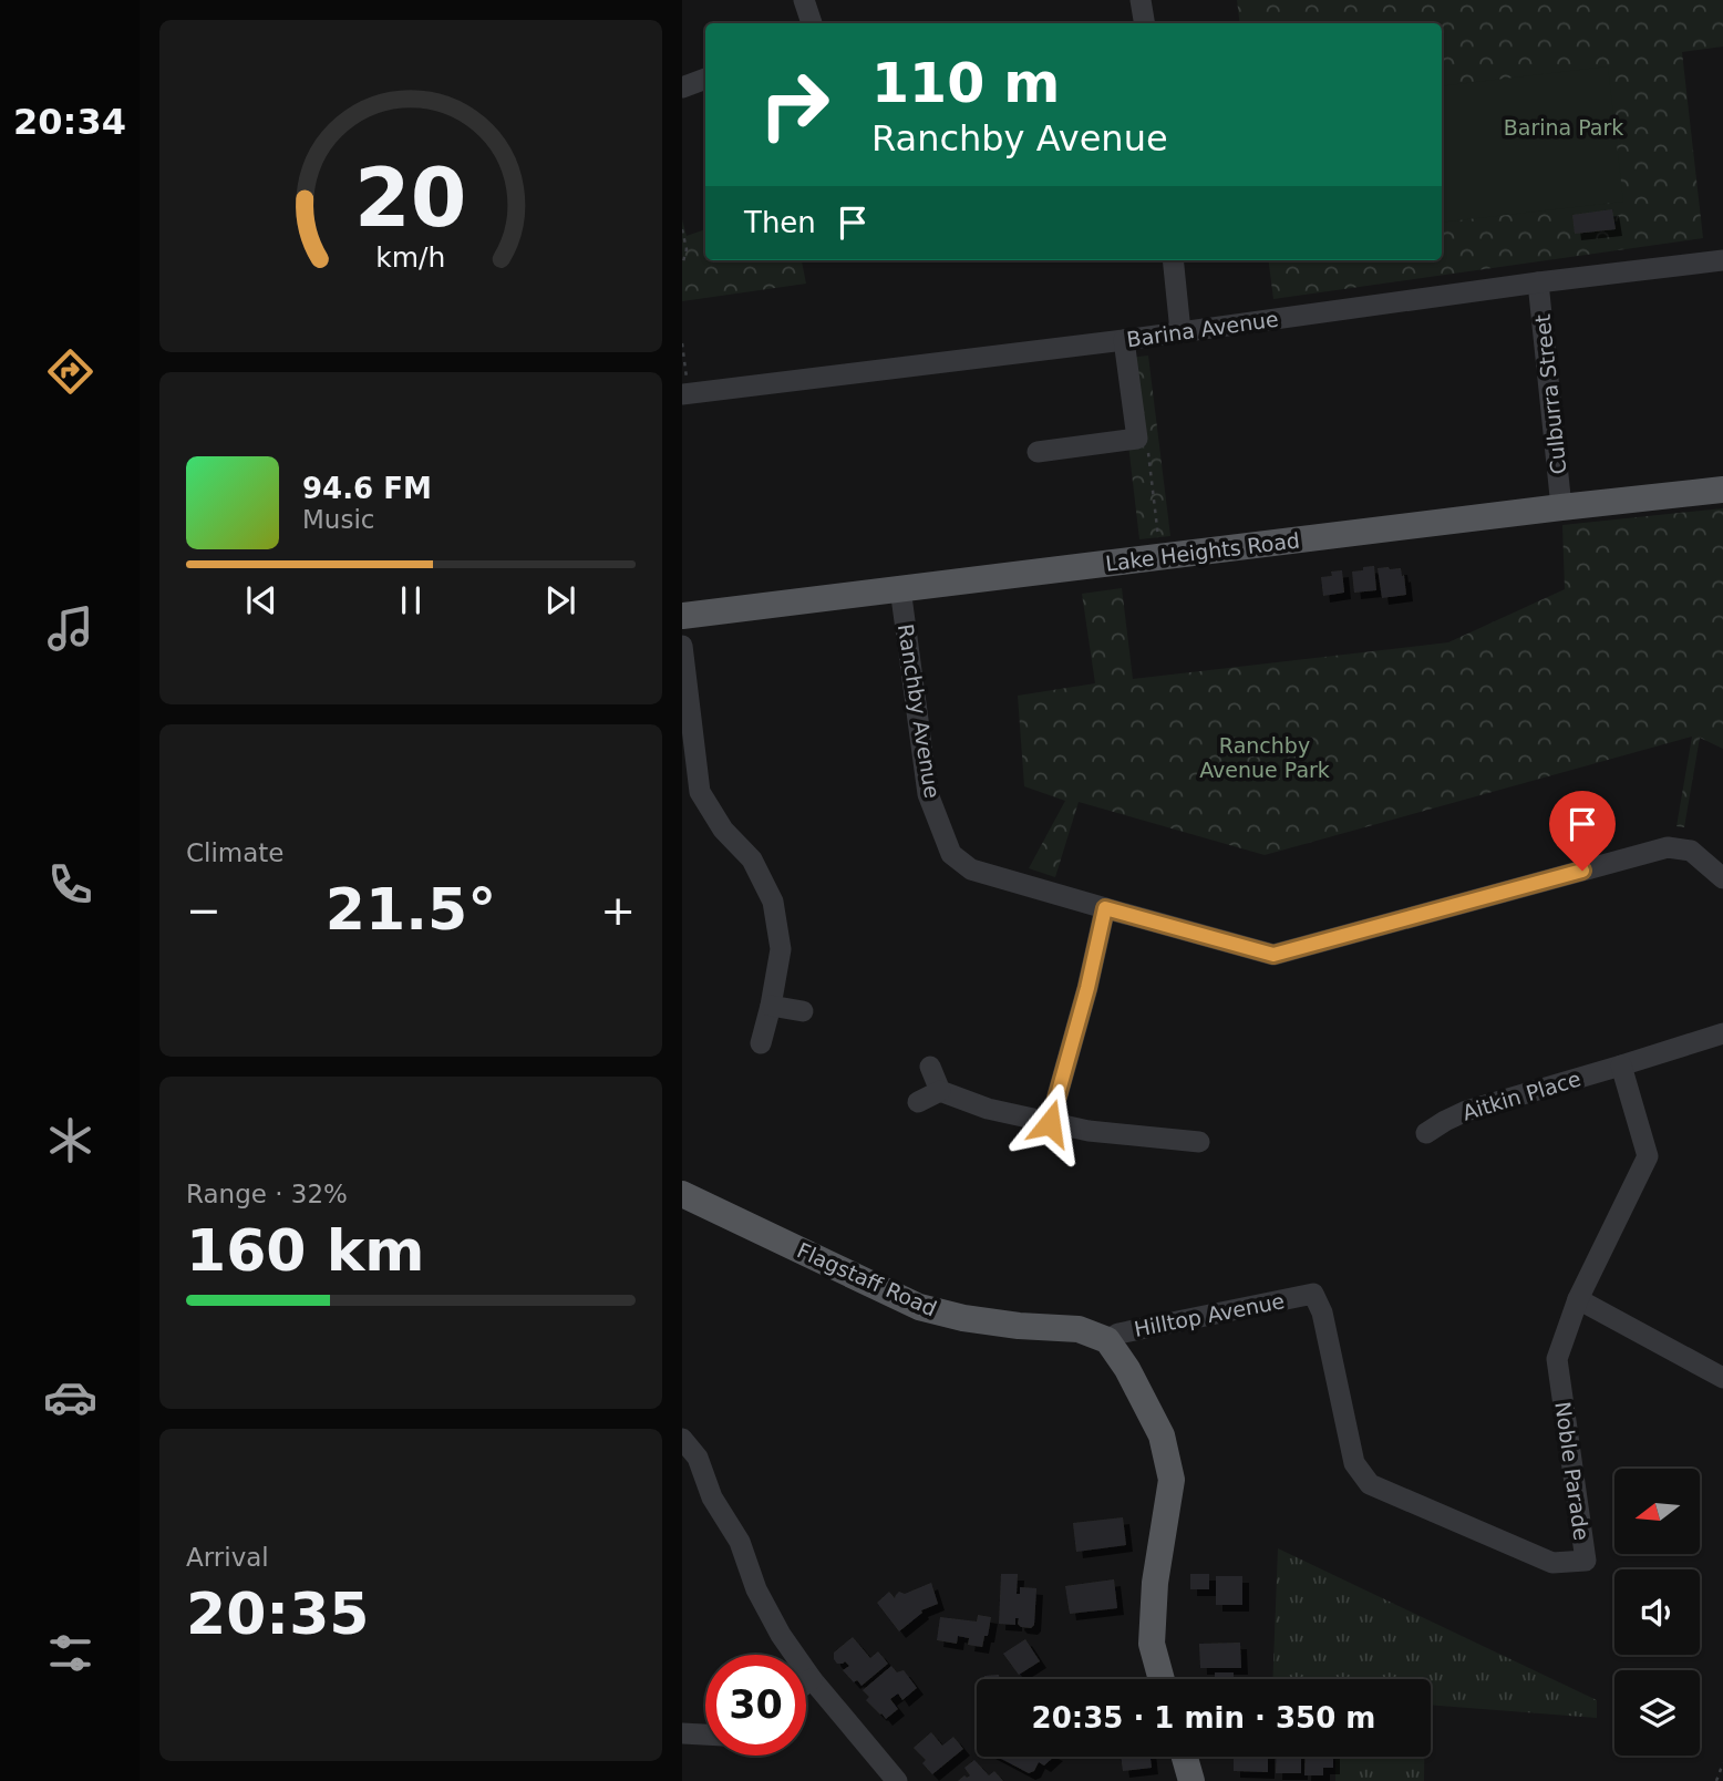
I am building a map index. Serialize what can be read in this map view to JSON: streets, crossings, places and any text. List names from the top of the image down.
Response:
{
  "streets": {
    "main road": ["Lake Heights Road", "Flagstaff Road"],
    "street": [
      "Barina Avenue",
      "Culburra Street",
      "Ranchby Avenue",
      "Aitkin Place",
      "Hilltop Avenue",
      "Noble Parade"
    ]
  },
  "crossings": [
    ["Barina Avenue", "Culburra Street"],
    ["Culburra Street", "Lake Heights Road"],
    ["Lake Heights Road", "Ranchby Avenue"],
    ["Aitkin Place", "Noble Parade"],
    ["Flagstaff Road", "Hilltop Avenue"],
    ["Hilltop Avenue", "Noble Parade"]
  ],
  "parks": ["Barina Park", "Ranchby Avenue Park"],
  "north": "left",
  "page": {
    "tabs": "20:34",
    "turn": ["110 m", "Ranchby Avenue"],
    "then": "Then",
    "song": ["94.6 FM", "Music"],
    "tile": [
      "Climate",
      ["Range · 32%", "160 km"],
      ["Arrival", "20:35"]
    ],
    "heat": ["−", "21.5°", "+"],
    "limit": "30",
    "trip": "20:35 · 1 min · 350 m",
    "gauge": ["20", "km/h"]
  }
}
